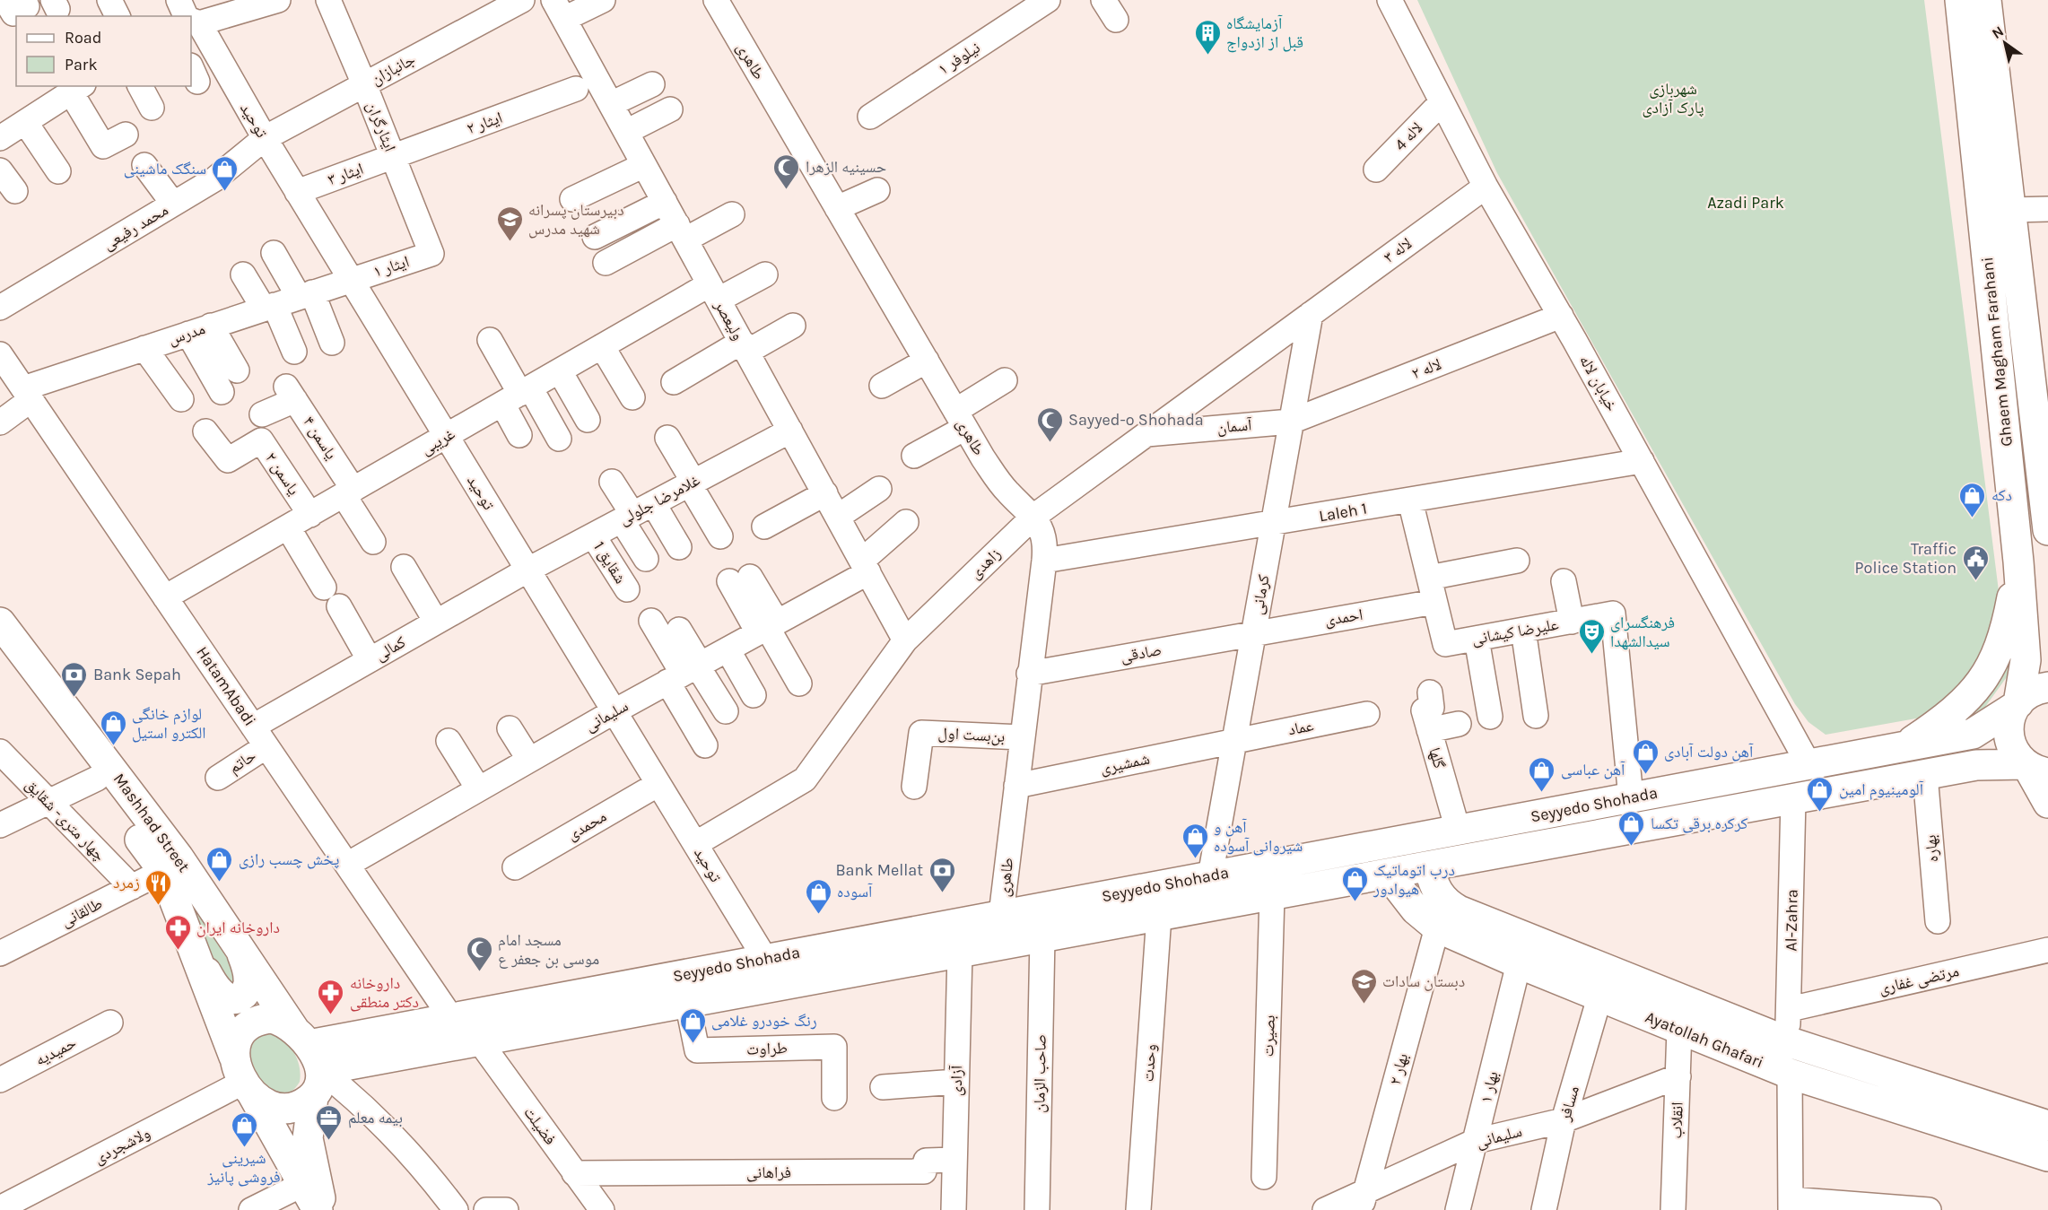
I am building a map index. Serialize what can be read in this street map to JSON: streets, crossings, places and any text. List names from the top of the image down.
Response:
{
  "streets": {
    "main road": [
      "Ghaem Magham Farahani",
      "Seyyedo Shohada",
      "Mashhad Street",
      "Ayatollah Ghafari"
    ],
    "street": [
      "نیلوفر ۱",
      "طاهری",
      "جانبازان",
      "توحید",
      "ایثار ۲",
      "ایثارگران",
      "لاله 4",
      "ایثار ۳",
      "محمد رفیعی",
      "لاله ۳",
      "ایثار ۱",
      "ولیعصر",
      "مدرس",
      "لاله ۲",
      "خیابان لاله",
      "آسمان",
      "یاسمن ۴",
      "غریبی",
      "یاسمن ۲",
      "غلامرضا جلولی",
      "Laleh 1",
      "شقایق 1",
      "زاهدی",
      "کرمانی",
      "احمدی",
      "علیرضا کیشانی",
      "کمالی",
      "صادقی",
      "HatamAbadi",
      "سلیمانی",
      "عماد",
      "بن‌بست اول",
      "گلها",
      "حاتم",
      "شمشیری",
      "چهار متری- شقایق",
      "محمدی",
      "بهاره",
      "طالقانی",
      "Al-Zahra",
      "مرتضی غفاری",
      "بصیرت",
      "طراوت",
      "حمیدیه",
      "وحدت",
      "بهار ۲",
      "صاحب الزمان",
      "آزادی",
      "بهار ۱",
      "مسافر",
      "انقلاب",
      "فضیلت",
      "ولاشجردی",
      "فراهانی"
    ]
  },
  "crossings": [
    ["طاهری", "Laleh 1"],
    ["طاهری", "زاهدی"],
    ["طاهری", "صادقی"],
    ["طاهری", "بن‌بست اول"],
    ["طاهری", "شمشیری"],
    ["طاهری", "Seyyedo Shohada"],
    ["جانبازان", "توحید"],
    ["جانبازان", "ایثارگران"],
    ["جانبازان", "محمد رفیعی"],
    ["توحید", "ایثار ۳"],
    ["توحید", "محمد رفیعی"],
    ["توحید", "ایثار ۱"],
    ["توحید", "مدرس"],
    ["توحید", "غریبی"],
    ["توحید", "غلامرضا جلولی"],
    ["توحید", "زاهدی"],
    ["توحید", "کمالی"],
    ["توحید", "سلیمانی"],
    ["توحید", "Seyyedo Shohada"],
    ["توحید", "محمدی"],
    ["ایثار ۲", "ایثارگران"],
    ["ایثار ۲", "ایثار ۳"],
    ["ایثارگران", "ایثار ۳"],
    ["ایثارگران", "ایثار ۱"],
    ["لاله 4", "خیابان لاله"],
    ["لاله ۳", "خیابان لاله"],
    ["لاله ۳", "زاهدی"],
    ["لاله ۳", "کرمانی"],
    ["ایثار ۱", "مدرس"],
    ["ولیعصر", "غریبی"],
    ["ولیعصر", "غلامرضا جلولی"],
    ["ولیعصر", "زاهدی"],
    ["ولیعصر", "سلیمانی"],
    ["مدرس", "HatamAbadi"],
    ["Ghaem Magham Farahani", "Seyyedo Shohada"],
    ["لاله ۲", "خیابان لاله"],
    ["لاله ۲", "آسمان"],
    ["لاله ۲", "کرمانی"],
    ["خیابان لاله", "Laleh 1"],
    ["خیابان لاله", "Seyyedo Shohada"],
    ["آسمان", "زاهدی"],
    ["آسمان", "کرمانی"],
    ["یاسمن ۴", "غریبی"],
    ["غریبی", "یاسمن ۲"],
    ["غریبی", "HatamAbadi"],
    ["غلامرضا جلولی", "شقایق 1"],
    ["غلامرضا جلولی", "کمالی"],
    ["Laleh 1", "کرمانی"],
    ["Laleh 1", "علیرضا کیشانی"],
    ["زاهدی", "کرمانی"],
    ["کرمانی", "احمدی"],
    ["کرمانی", "صادقی"],
    ["کرمانی", "عماد"],
    ["کرمانی", "شمشیری"],
    ["کرمانی", "Seyyedo Shohada"],
    ["احمدی", "علیرضا کیشانی"],
    ["احمدی", "صادقی"],
    ["علیرضا کیشانی", "Seyyedo Shohada"],
    ["کمالی", "HatamAbadi"],
    ["HatamAbadi", "سلیمانی"],
    ["HatamAbadi", "حاتم"],
    ["HatamAbadi", "Seyyedo Shohada"],
    ["سلیمانی", "بهار ۲"],
    ["سلیمانی", "بهار ۱"],
    ["سلیمانی", "مسافر"],
    ["سلیمانی", "انقلاب"],
    ["عماد", "شمشیری"],
    ["گلها", "Seyyedo Shohada"],
    ["Seyyedo Shohada", "Mashhad Street"],
    ["Seyyedo Shohada", "بهاره"],
    ["Seyyedo Shohada", "Al-Zahra"],
    ["Seyyedo Shohada", "بصیرت"],
    ["Seyyedo Shohada", "Ayatollah Ghafari"],
    ["Seyyedo Shohada", "طراوت"],
    ["Seyyedo Shohada", "وحدت"],
    ["Seyyedo Shohada", "صاحب الزمان"],
    ["Seyyedo Shohada", "آزادی"],
    ["Seyyedo Shohada", "فضیلت"],
    ["Seyyedo Shohada", "ولاشجردی"],
    ["چهار متری- شقایق", "طالقانی"],
    ["Mashhad Street", "طالقانی"],
    ["Mashhad Street", "ولاشجردی"],
    ["Al-Zahra", "مرتضی غفاری"],
    ["Al-Zahra", "Ayatollah Ghafari"],
    ["Ayatollah Ghafari", "بهار ۲"],
    ["Ayatollah Ghafari", "بهار ۱"],
    ["Ayatollah Ghafari", "مسافر"],
    ["Ayatollah Ghafari", "انقلاب"],
    ["آزادی", "فراهانی"],
    ["فضیلت", "فراهانی"]
  ],
  "parks": ["شهربازی پارک آزادی", "Azadi Park"],
  "places": {
    "building": ["آزمایشگاه قبل از ازدواج"],
    "mosque": ["حسینیه الزهرا", "Sayyed-o Shohada", "مسجد امام موسی بن جعفر ع"],
    "shop": [
      "سنگک ماشینی",
      "دکه",
      "لوازم خانگی الکترو استیل",
      "آهن دولت آبادی",
      "آهن عباسی",
      "آلومینیوم امین",
      "کرکره برقی تکسا",
      "آهن و شیروانی آسوده",
      "پخش چسب رازی",
      "درب اتوماتیک هیوادور",
      "آسوده",
      "رنگ خودرو غلامی",
      "شیرینی فروشی پانیز"
    ],
    "school or university": ["دبیرستان پسرانه شهید مدرس", "دبستان سادات"],
    "public building": ["Traffic Police Station"],
    "theatre": ["فرهنگسرای سیدالشهدا"],
    "bank": ["Bank Sepah", "Bank Mellat"],
    "restaurant": ["زمرد"],
    "pharmacy": ["داروخانه ایران", "داروخانه دکتر منطقی"],
    "office": ["بیمه معلم"]
  },
  "legend": ["Road", "Park"],
  "north": "top left"
}
